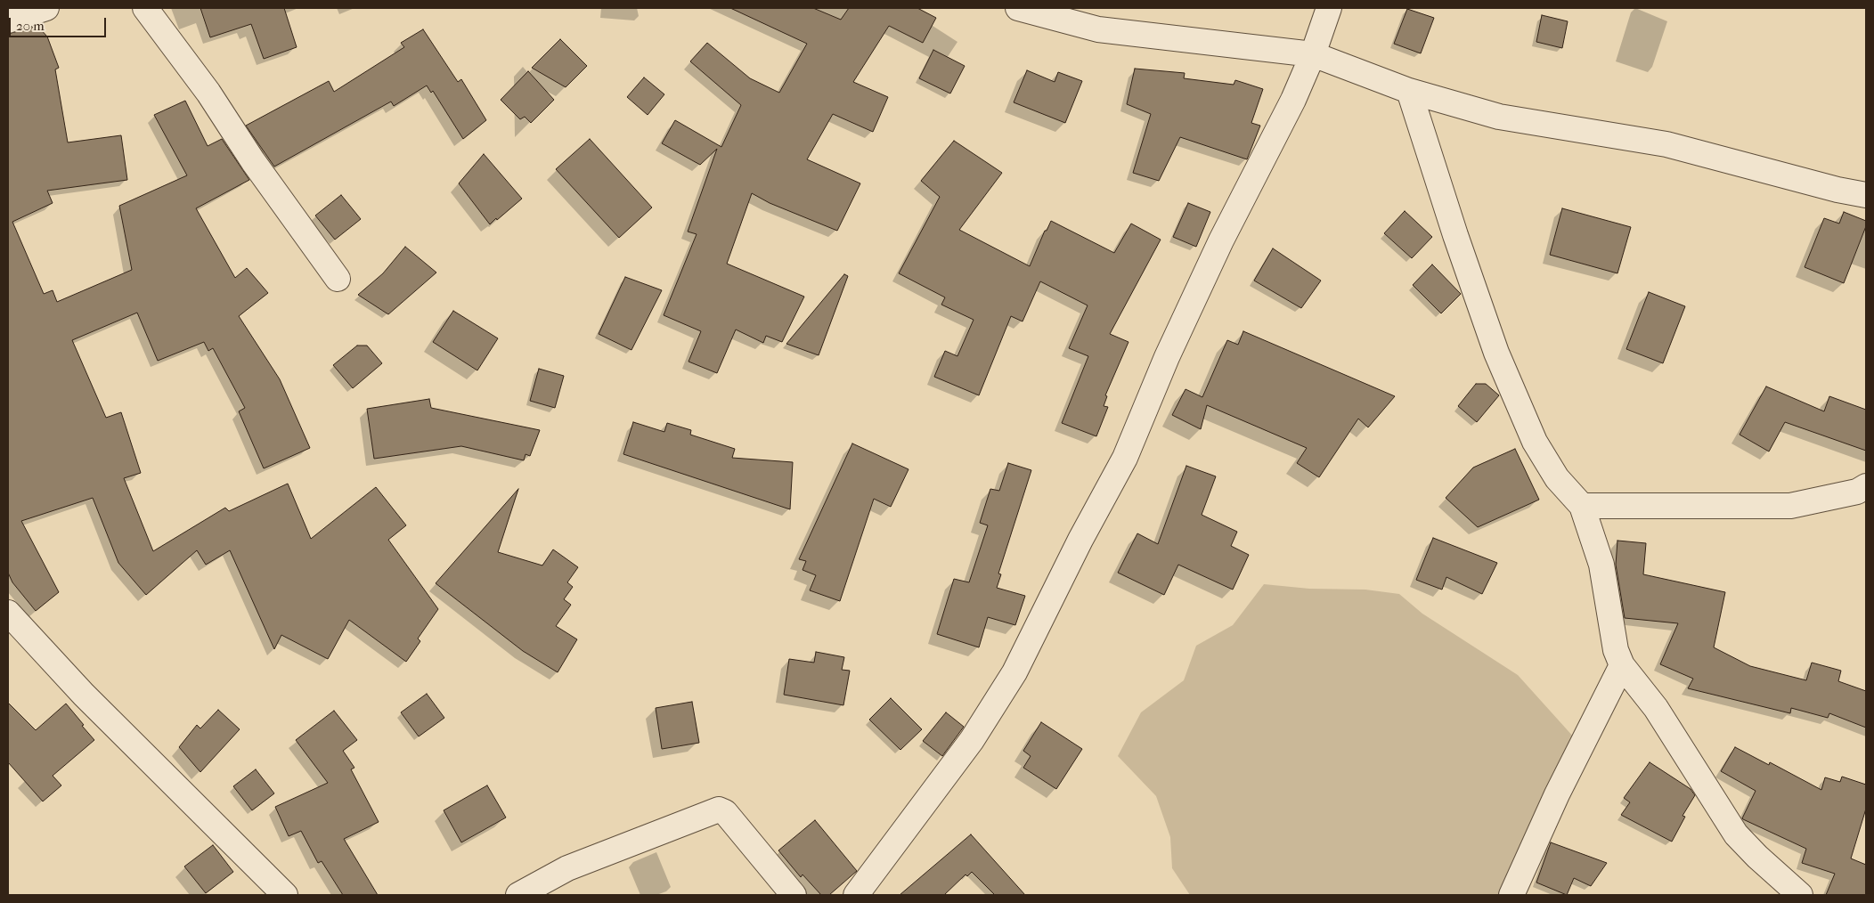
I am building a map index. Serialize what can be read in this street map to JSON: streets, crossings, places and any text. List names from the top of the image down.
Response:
{
  "scale_bar": "20 m"
}
